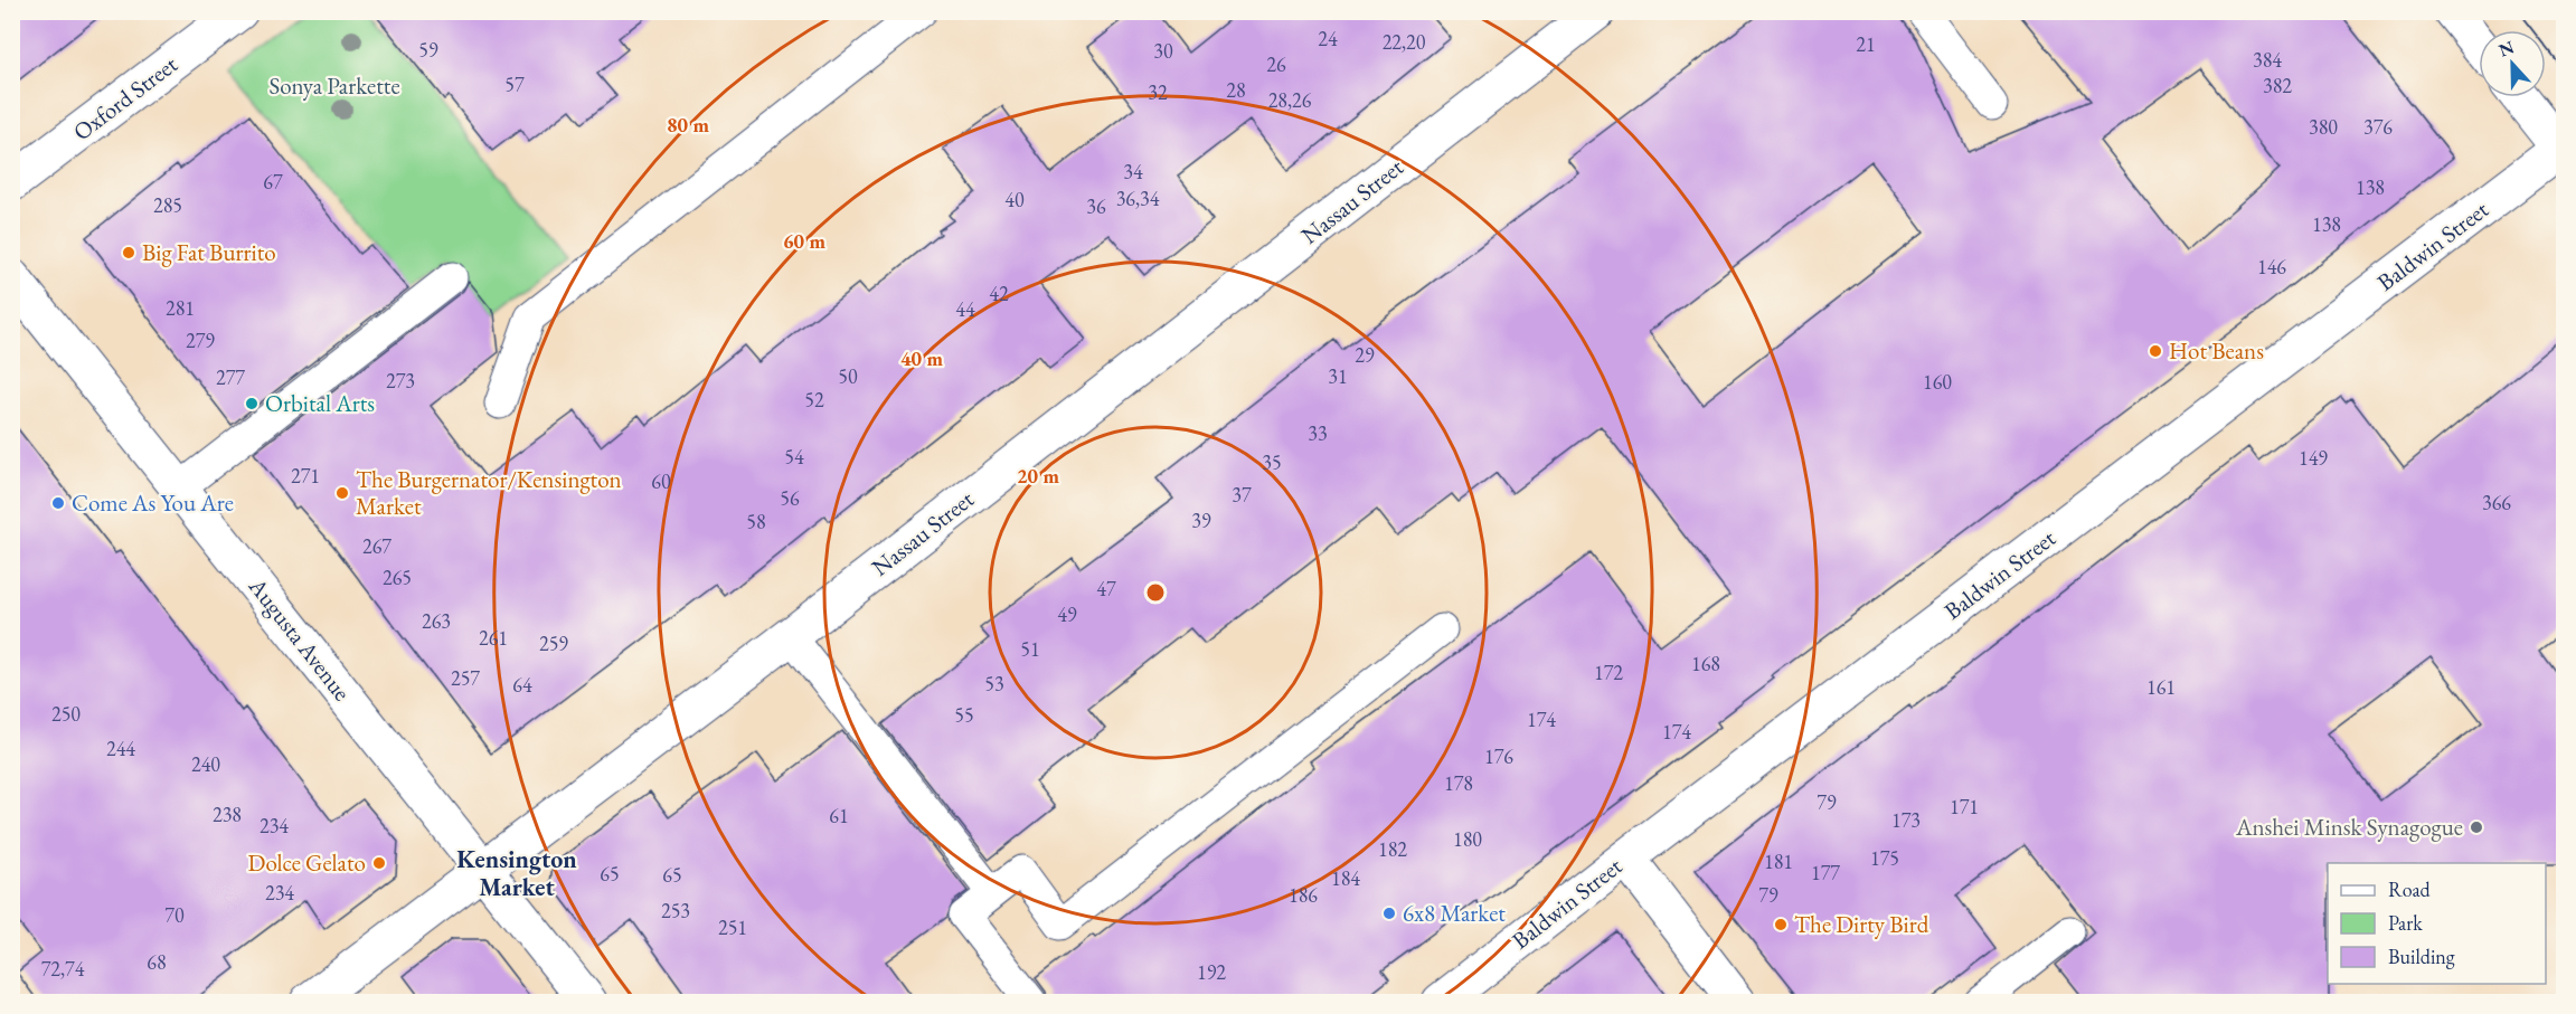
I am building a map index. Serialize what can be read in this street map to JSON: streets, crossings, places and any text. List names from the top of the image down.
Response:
{
  "streets": {
    "street": [
      "Oxford Street",
      "Nassau Street",
      "Baldwin Street",
      "Augusta Avenue"
    ]
  },
  "crossings": [
    ["Nassau Street", "Augusta Avenue"]
  ],
  "districts": ["Kensington Market"],
  "parks": ["Sonya Parkette"],
  "places": [
    "Big Fat Burrito",
    "Hot Beans",
    "Orbital Arts",
    "The Burgernator/Kensington Market",
    "Come As You Are",
    "Anshei Minsk Synagogue",
    "Dolce Gelato",
    "6x8 Market",
    "The Dirty Bird"
  ],
  "house_numbers": [
    "24",
    "22,20",
    "21",
    "59",
    "30",
    "384",
    "26",
    "57",
    "382",
    "28",
    "32",
    "28,26",
    "380",
    "376",
    "34",
    "67",
    "138",
    "36,34",
    "40",
    "285",
    "36",
    "138",
    "146",
    "42",
    "281",
    "44",
    "279",
    "29",
    "50",
    "31",
    "277",
    "273",
    "160",
    "52",
    "33",
    "54",
    "149",
    "35",
    "271",
    "60",
    "37",
    "56",
    "366",
    "39",
    "58",
    "267",
    "265",
    "47",
    "49",
    "263",
    "261",
    "259",
    "51",
    "168",
    "172",
    "257",
    "53",
    "64",
    "161",
    "250",
    "55",
    "174",
    "174",
    "244",
    "176",
    "240",
    "178",
    "79",
    "171",
    "238",
    "61",
    "173",
    "234",
    "180",
    "182",
    "175",
    "181",
    "177",
    "65",
    "65",
    "184",
    "234",
    "186",
    "79",
    "253",
    "70",
    "251",
    "68",
    "72,74",
    "192"
  ],
  "legend": ["Road", "Park", "Building"],
  "north": "top",
  "rings": [
    "80 m",
    "60 m",
    "40 m",
    "20 m"
  ]
}
